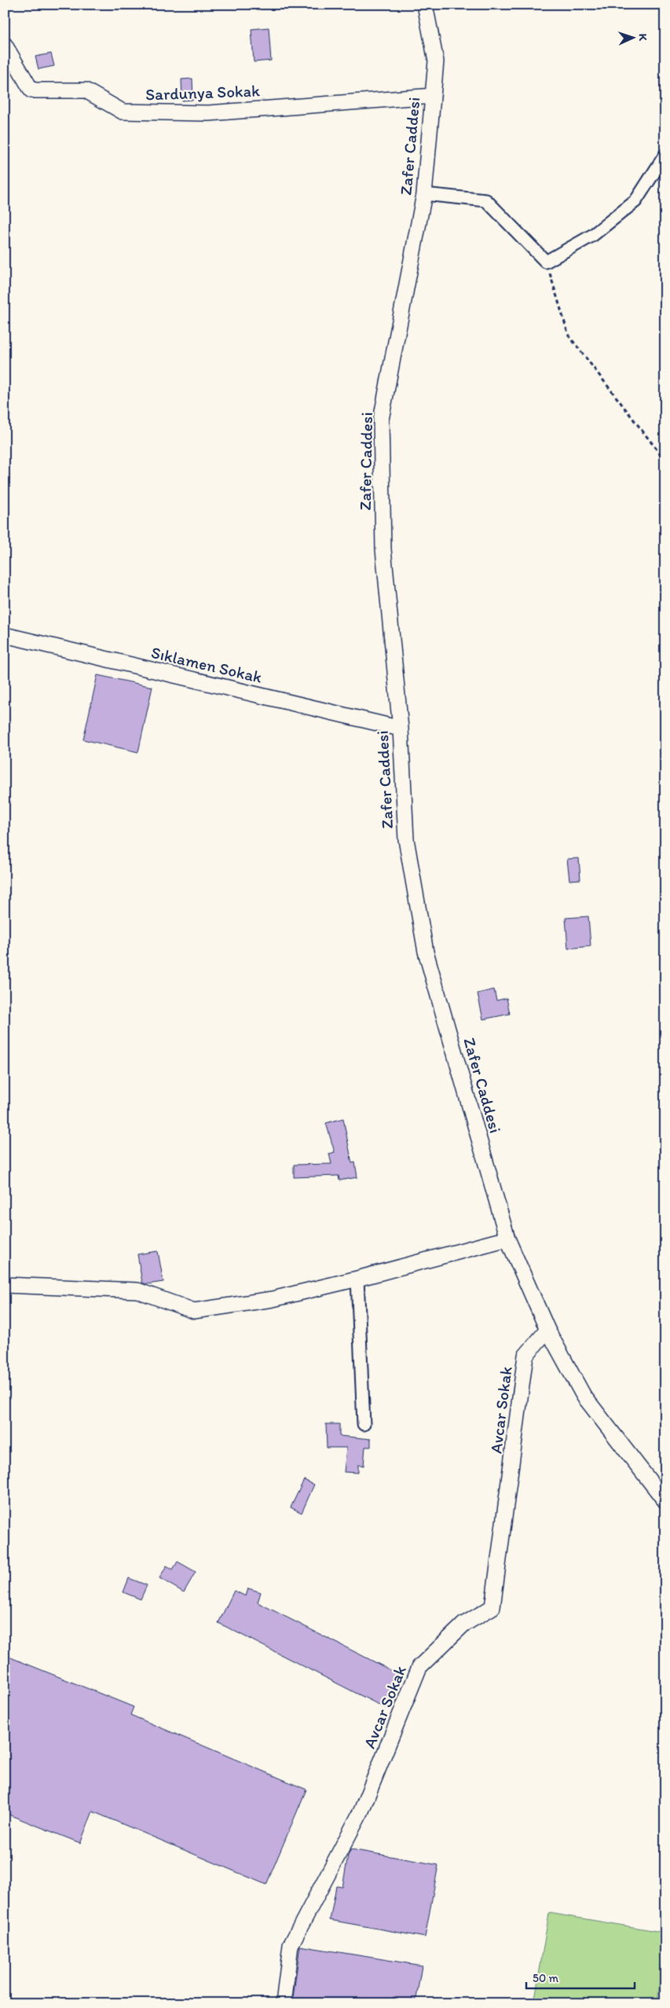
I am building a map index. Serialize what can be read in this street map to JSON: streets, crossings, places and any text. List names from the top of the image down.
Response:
{
  "streets": {
    "street": [
      "Sardunya Sokak",
      "Zafer Caddesi",
      "Sıklamen Sokak",
      "Avcar Sokak"
    ]
  },
  "crossings": [
    ["Sardunya Sokak", "Zafer Caddesi"],
    ["Zafer Caddesi", "Sıklamen Sokak"],
    ["Zafer Caddesi", "Avcar Sokak"]
  ],
  "scale_bar": "50 m",
  "north": "right"
}
